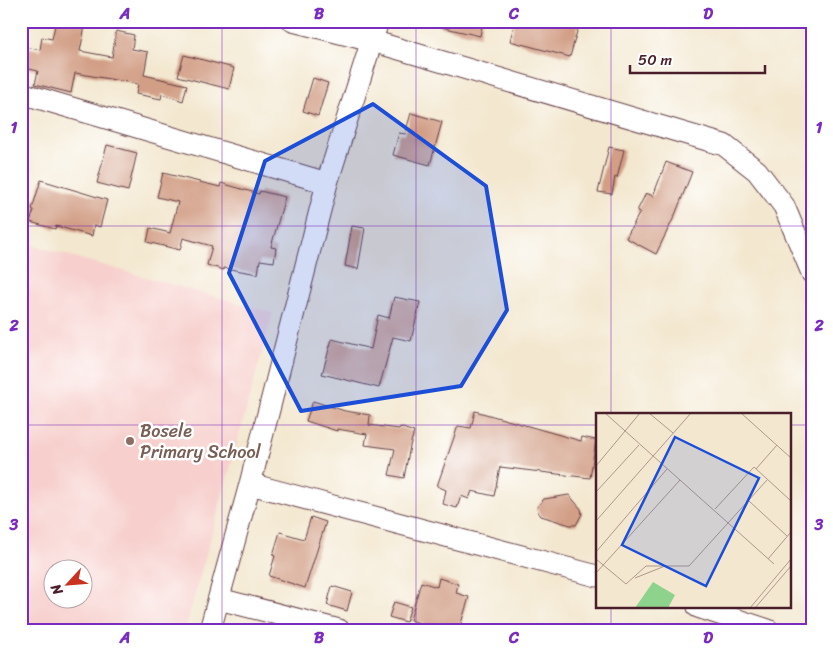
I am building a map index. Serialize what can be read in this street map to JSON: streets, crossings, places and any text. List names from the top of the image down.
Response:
{
  "places": ["Bosele Primary School"],
  "scale_bar": "50 m",
  "north": "bottom left",
  "grid": {
    "columns": [
      "A",
      "B",
      "C",
      "D"
    ],
    "rows": ["1", "2", "3"]
  }
}
